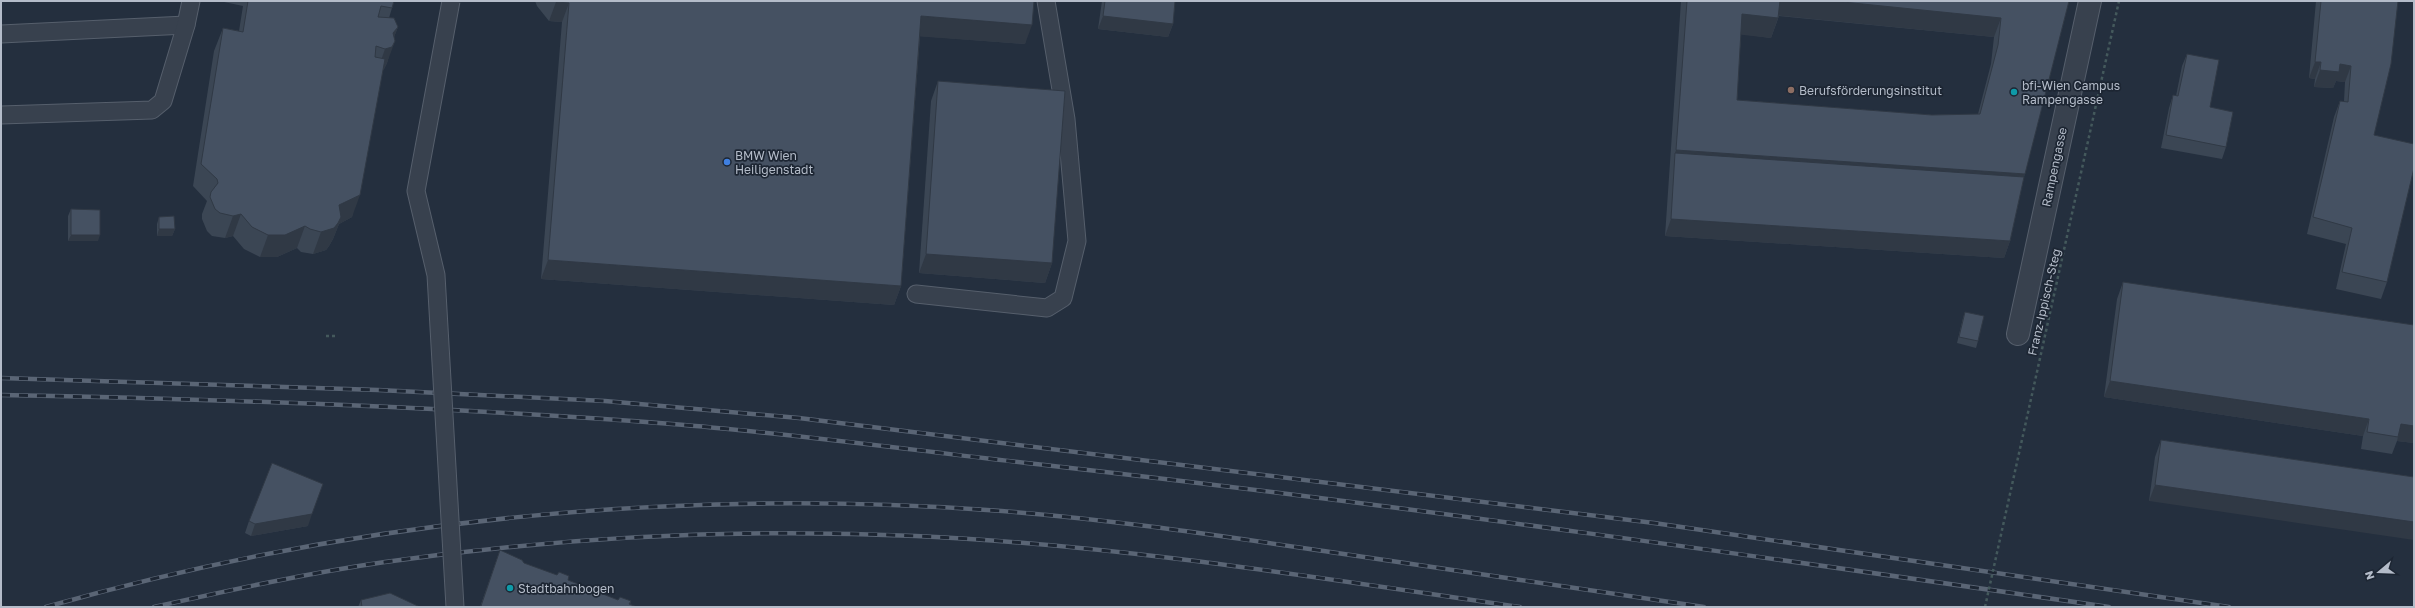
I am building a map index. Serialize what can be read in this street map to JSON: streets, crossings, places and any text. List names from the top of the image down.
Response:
{
  "streets": {
    "street": ["Rampengasse"],
    "path": ["Franz-Ippisch-Steg"]
  },
  "places": [
    "Berufsförderungsinstitut",
    "bfi-Wien Campus Rampengasse",
    "BMW Wien Heiligenstadt",
    "Stadtbahnbogen"
  ],
  "north": "left"
}
